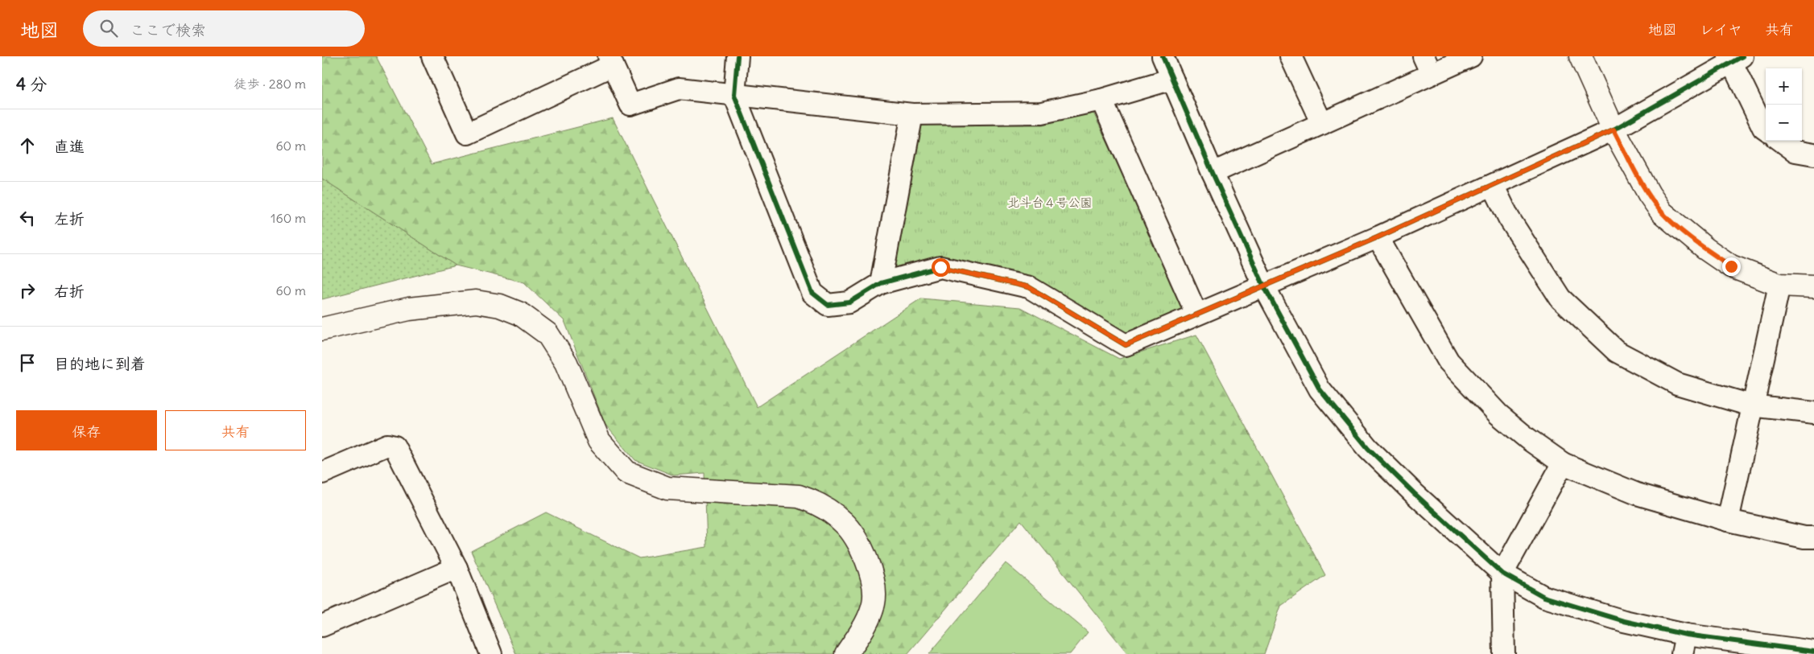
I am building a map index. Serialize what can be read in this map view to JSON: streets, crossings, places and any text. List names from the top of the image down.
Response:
{
  "parks": ["北斗台４号公園"],
  "page": {
    "header": "地図",
    "search": "ここで検索",
    "nav": ["地図", "レイヤ", "共有"],
    "heading": ["4 分", "徒歩 · 280 m"],
    "map_buttons": ["+", "−"],
    "list": [
      ["直進", "60 m"],
      ["左折", "160 m"],
      ["右折", "60 m"],
      "目的地に到着"
    ],
    "buttons": ["保存", "共有"]
  }
}
